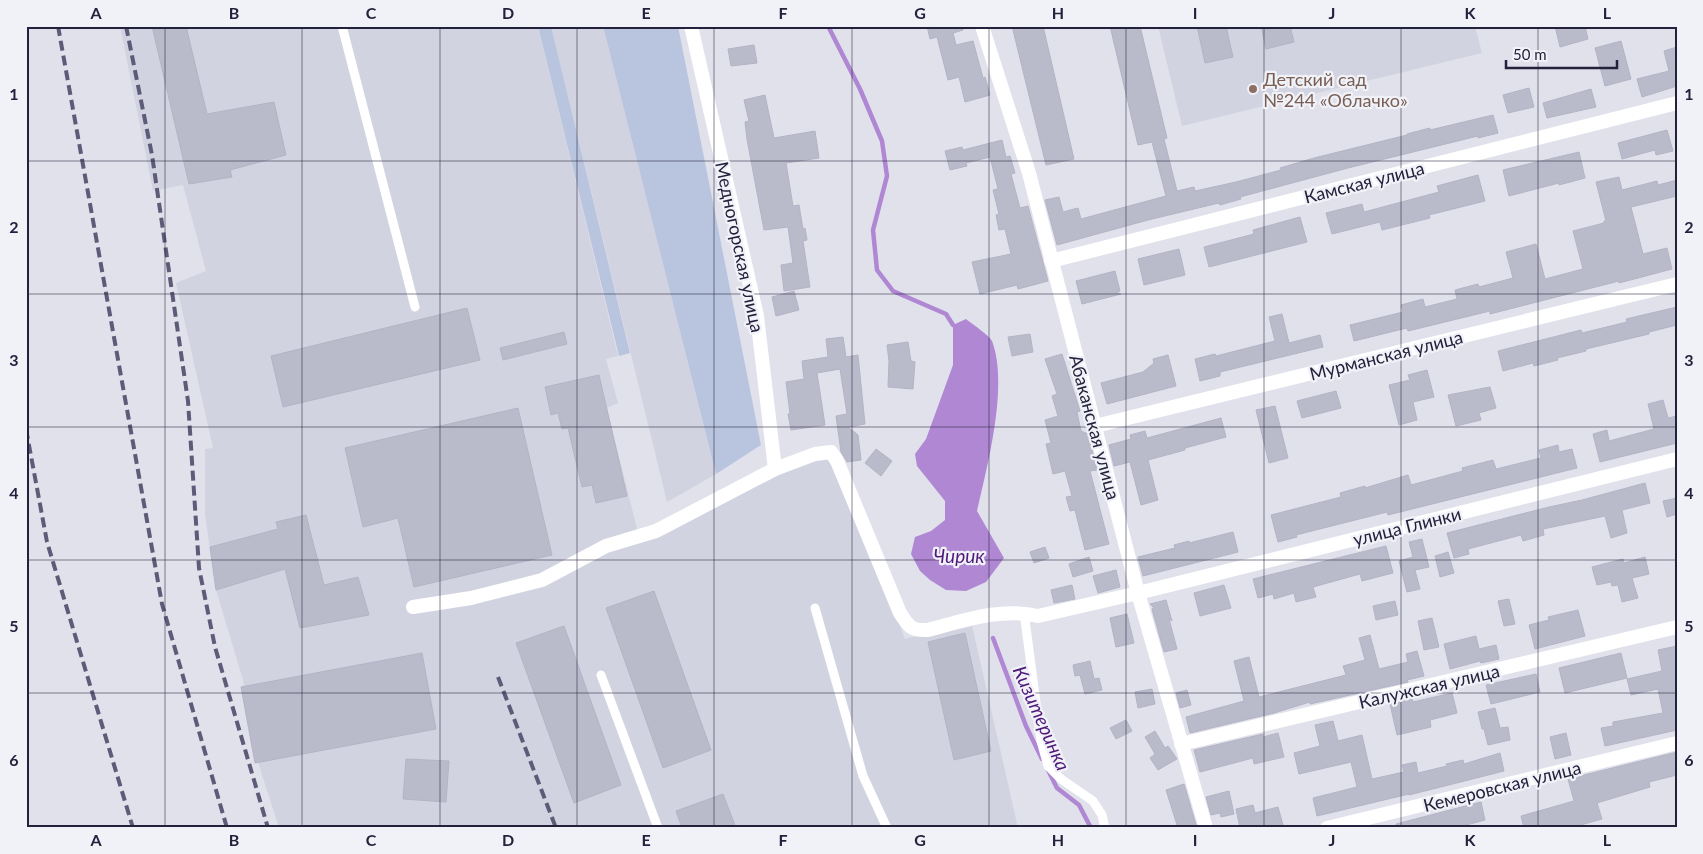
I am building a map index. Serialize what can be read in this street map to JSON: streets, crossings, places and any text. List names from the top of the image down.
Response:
{
  "streets": {
    "street": [
      "Камская улица",
      "Медногорская улица",
      "Мурманская улица",
      "Абаканская улица",
      "улица Глинки",
      "Калужская улица",
      "Кемеровская улица"
    ]
  },
  "crossings": [
    ["Камская улица", "Абаканская улица"],
    ["Медногорская улица", "улица Глинки"],
    ["Мурманская улица", "Абаканская улица"],
    ["Абаканская улица", "улица Глинки"],
    ["Абаканская улица", "Калужская улица"]
  ],
  "water": ["Чирик", "Кизитеринка"],
  "places": ["Детский сад №244 «Облачко»"],
  "scale_bar": "50 m",
  "grid": {
    "columns": [
      "A",
      "B",
      "C",
      "D",
      "E",
      "F",
      "G",
      "H",
      "I",
      "J",
      "K",
      "L"
    ],
    "rows": [
      "1",
      "2",
      "3",
      "4",
      "5",
      "6"
    ]
  }
}
